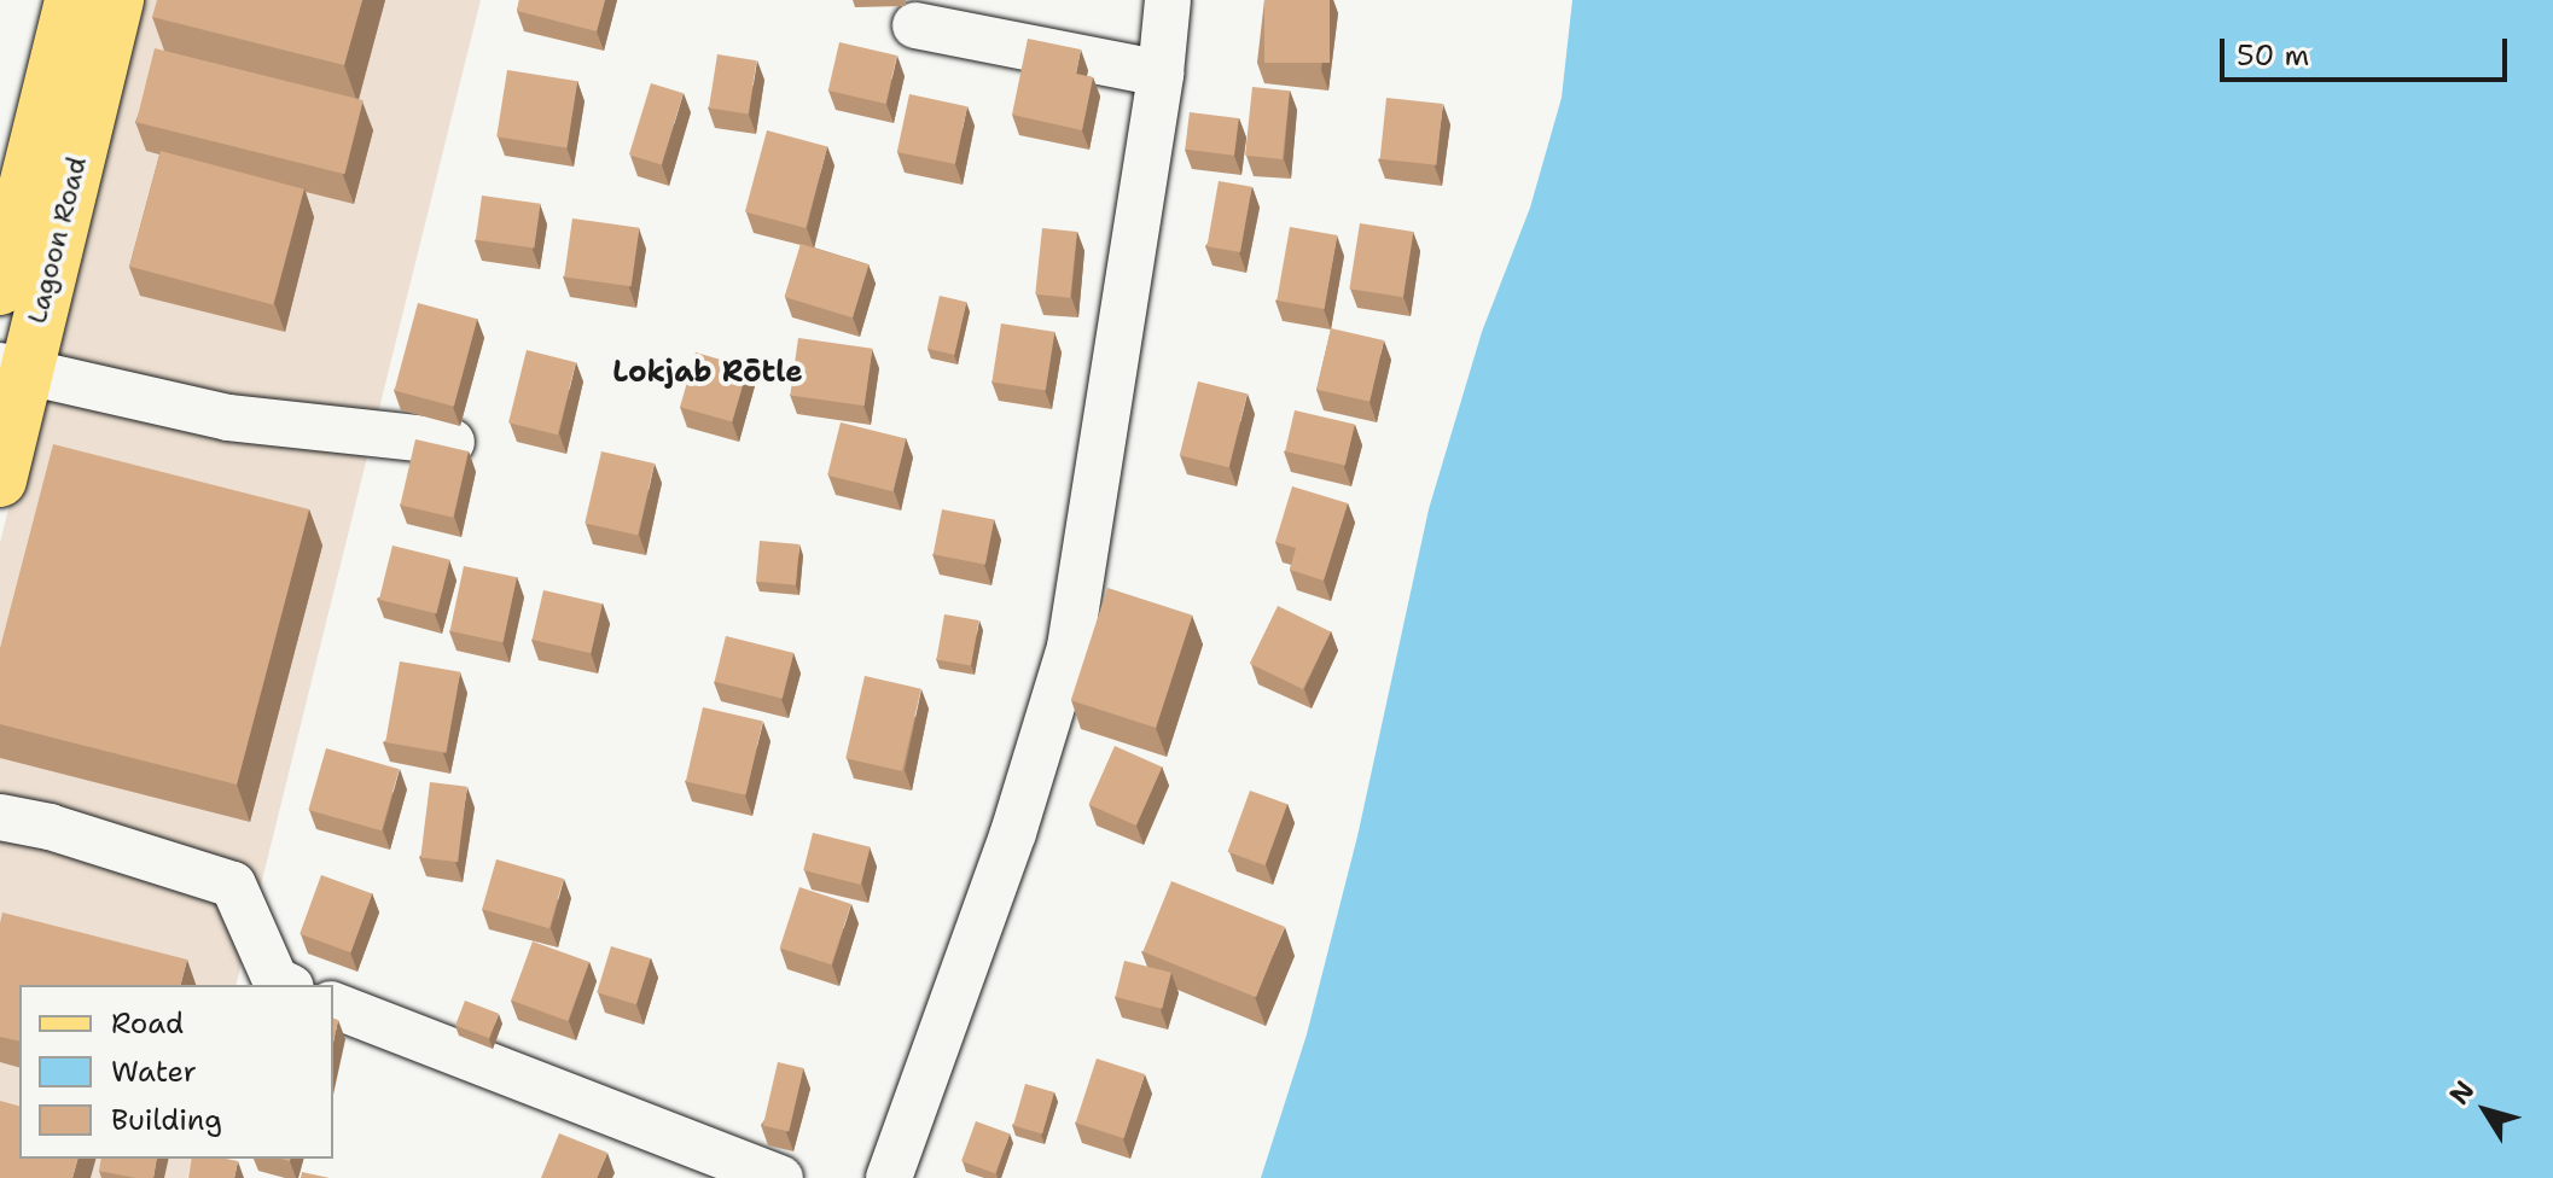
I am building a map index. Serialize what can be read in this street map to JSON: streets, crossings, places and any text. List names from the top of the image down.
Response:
{
  "streets": {
    "main road": ["Lagoon Road"]
  },
  "districts": ["Lokjab Rōtle"],
  "legend": ["Road", "Water", "Building"],
  "scale_bar": "50 m",
  "north": "top left"
}
